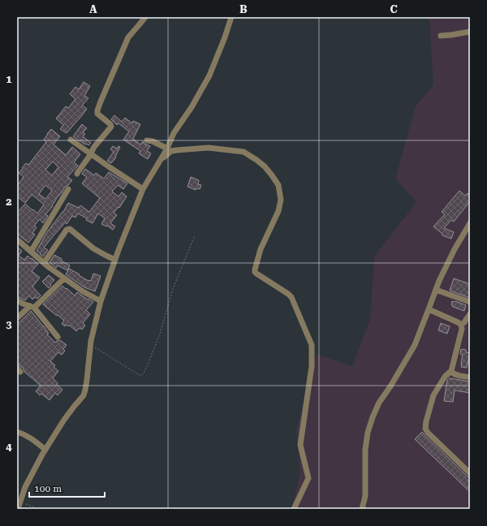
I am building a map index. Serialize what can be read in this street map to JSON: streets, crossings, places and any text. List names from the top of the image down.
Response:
{
  "scale_bar": "100 m",
  "grid": {
    "columns": ["A", "B", "C"],
    "rows": [
      "1",
      "2",
      "3",
      "4"
    ]
  }
}
